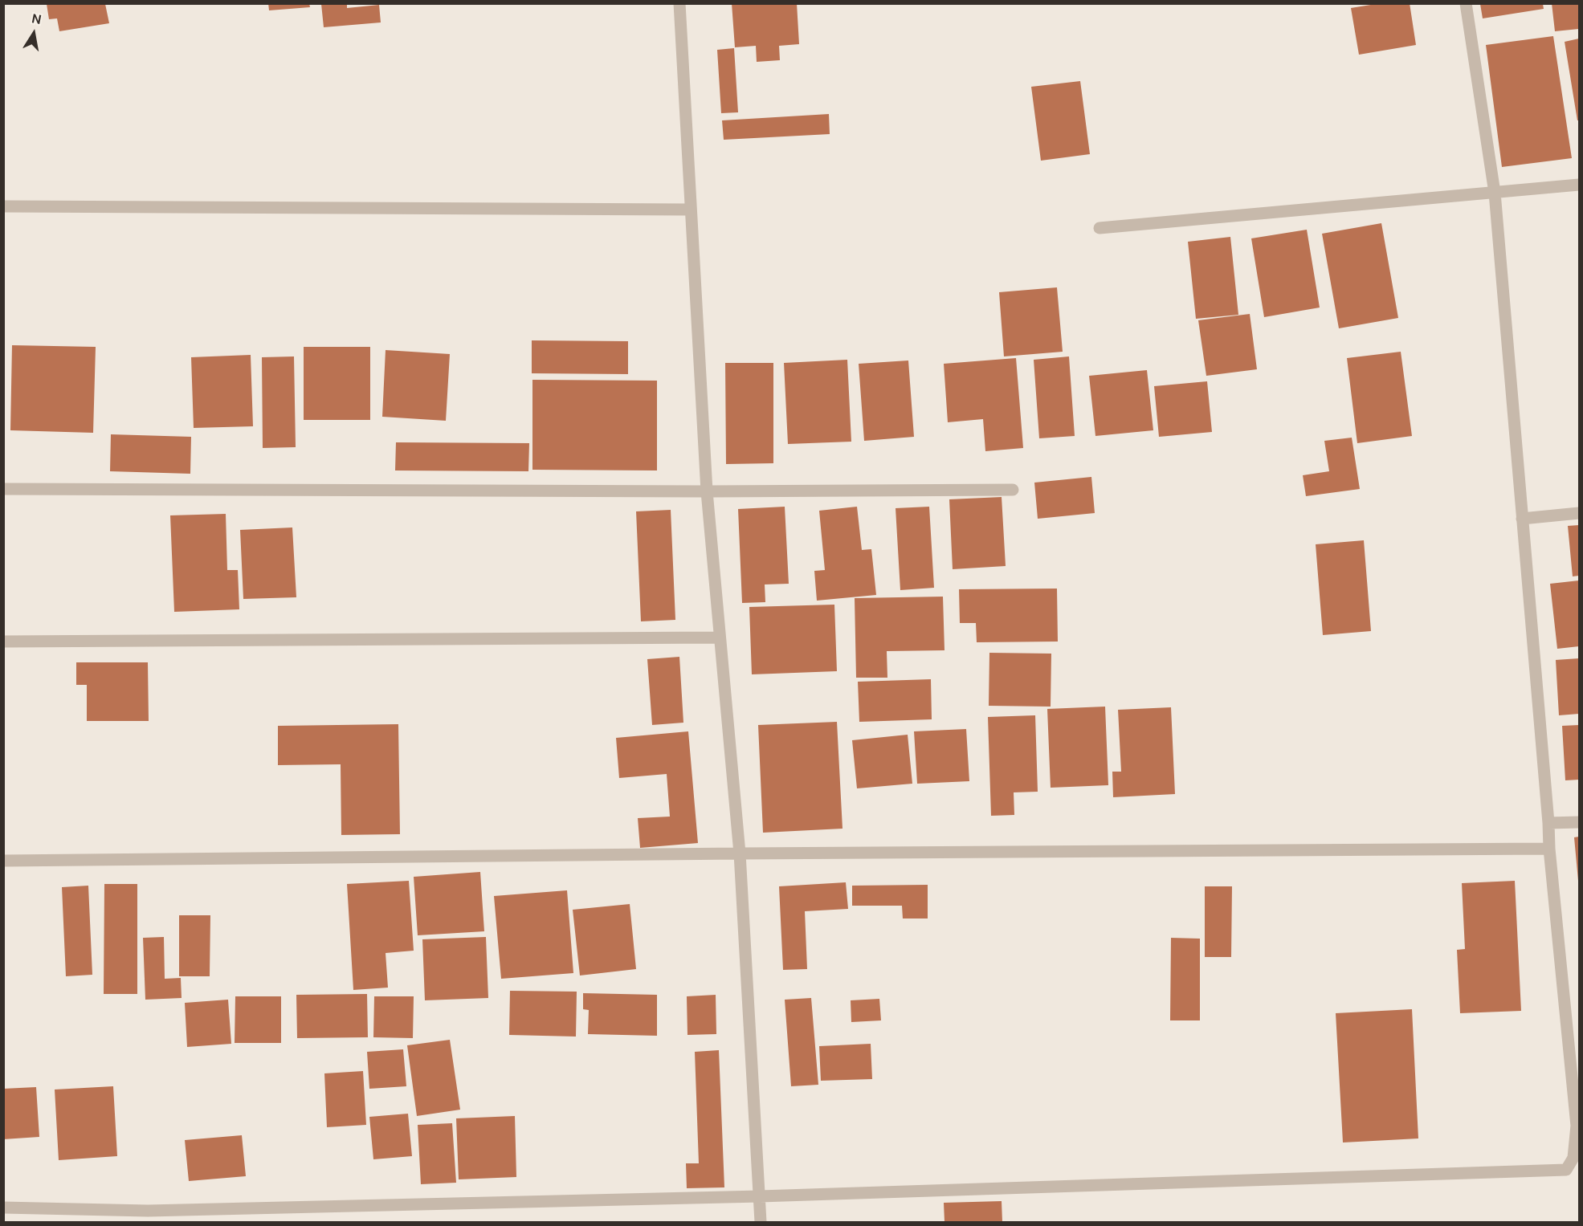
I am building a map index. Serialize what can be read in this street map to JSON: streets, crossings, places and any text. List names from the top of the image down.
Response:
{
  "north": "top"
}
